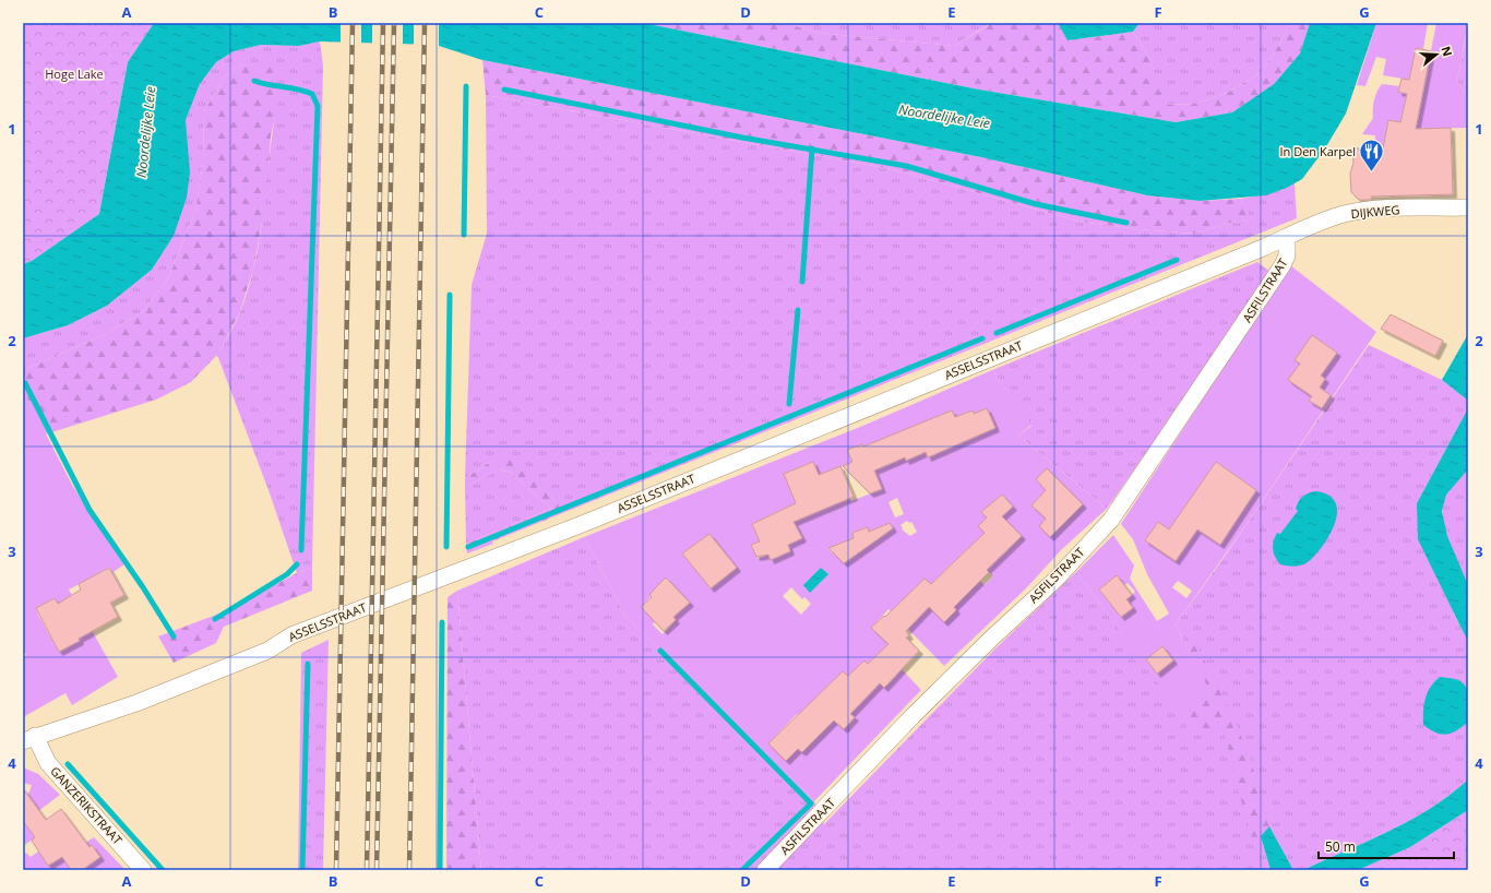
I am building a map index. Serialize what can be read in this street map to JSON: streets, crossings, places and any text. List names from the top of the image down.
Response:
{
  "streets": {
    "street": [
      "DIJKWEG",
      "ASFILSTRAAT",
      "ASSELSSTRAAT",
      "GANZERIKSTRAAT"
    ]
  },
  "crossings": [
    ["DIJKWEG", "ASFILSTRAAT"],
    ["DIJKWEG", "ASSELSSTRAAT"],
    ["ASFILSTRAAT", "ASSELSSTRAAT"],
    ["ASSELSSTRAAT", "GANZERIKSTRAAT"]
  ],
  "water": ["Noordelijke Leie"],
  "parks": ["Hoge Lake"],
  "places": {
    "restaurant": ["In Den Karpel"]
  },
  "scale_bar": "50 m",
  "north": "right",
  "grid": {
    "columns": [
      "A",
      "B",
      "C",
      "D",
      "E",
      "F",
      "G"
    ],
    "rows": [
      "1",
      "2",
      "3",
      "4"
    ]
  }
}
